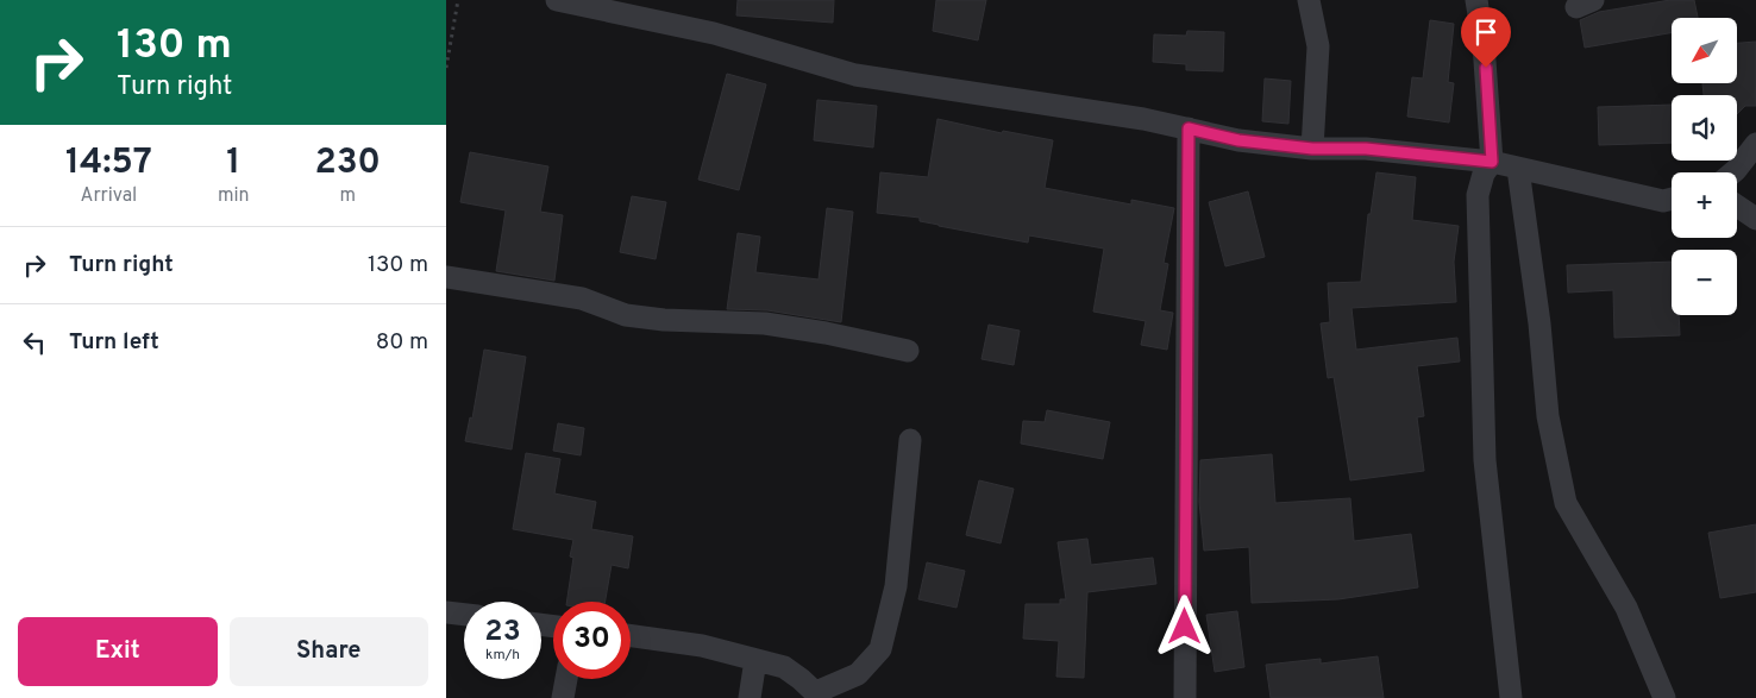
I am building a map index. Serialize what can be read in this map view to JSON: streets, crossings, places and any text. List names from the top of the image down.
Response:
{
  "north": "bottom left",
  "page": {
    "turn": ["130 m", "Turn right"],
    "map_buttons": ["+", "−"],
    "eta": [
      "14:57",
      "Arrival",
      "1",
      "min",
      "230",
      "m"
    ],
    "list": [
      {
        "name": "Turn right",
        "value": "130 m"
      },
      {
        "name": "Turn left",
        "value": "80 m"
      }
    ],
    "speed": "23 km/h",
    "limit": "30",
    "buttons": ["Exit", "Share"]
  }
}
